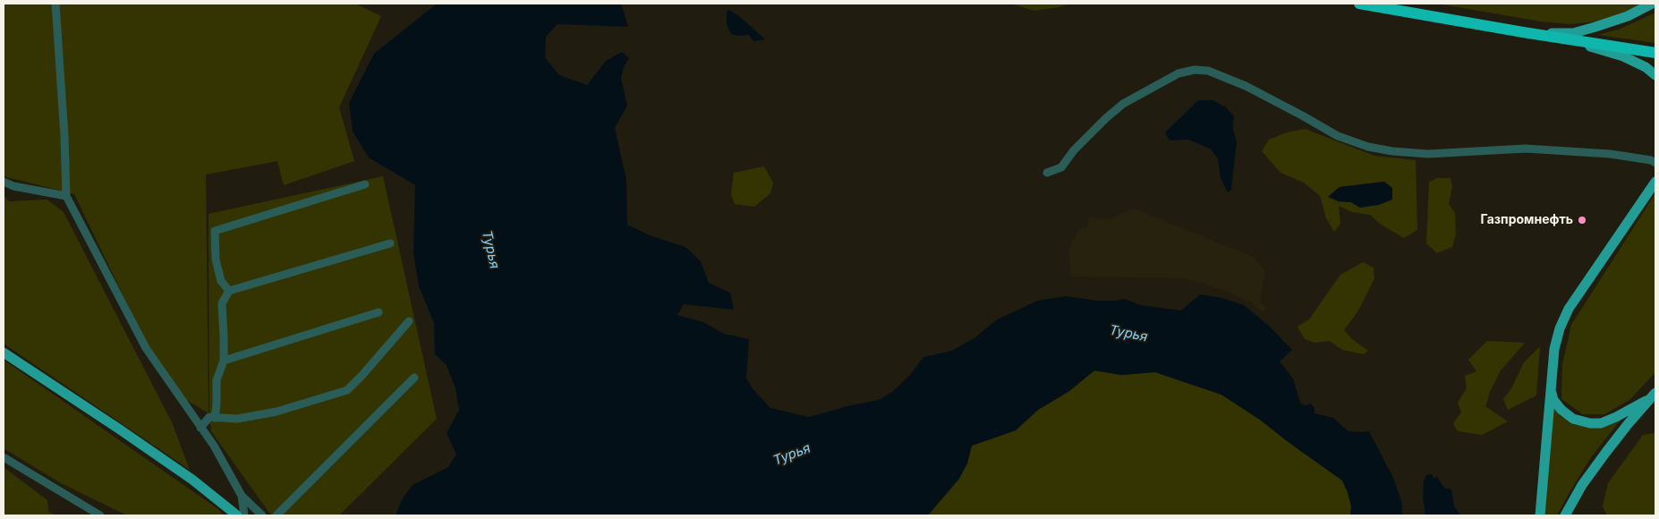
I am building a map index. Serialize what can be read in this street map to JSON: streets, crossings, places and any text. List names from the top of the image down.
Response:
{
  "water": ["Турья"],
  "places": ["Газпромнефть"]
}
